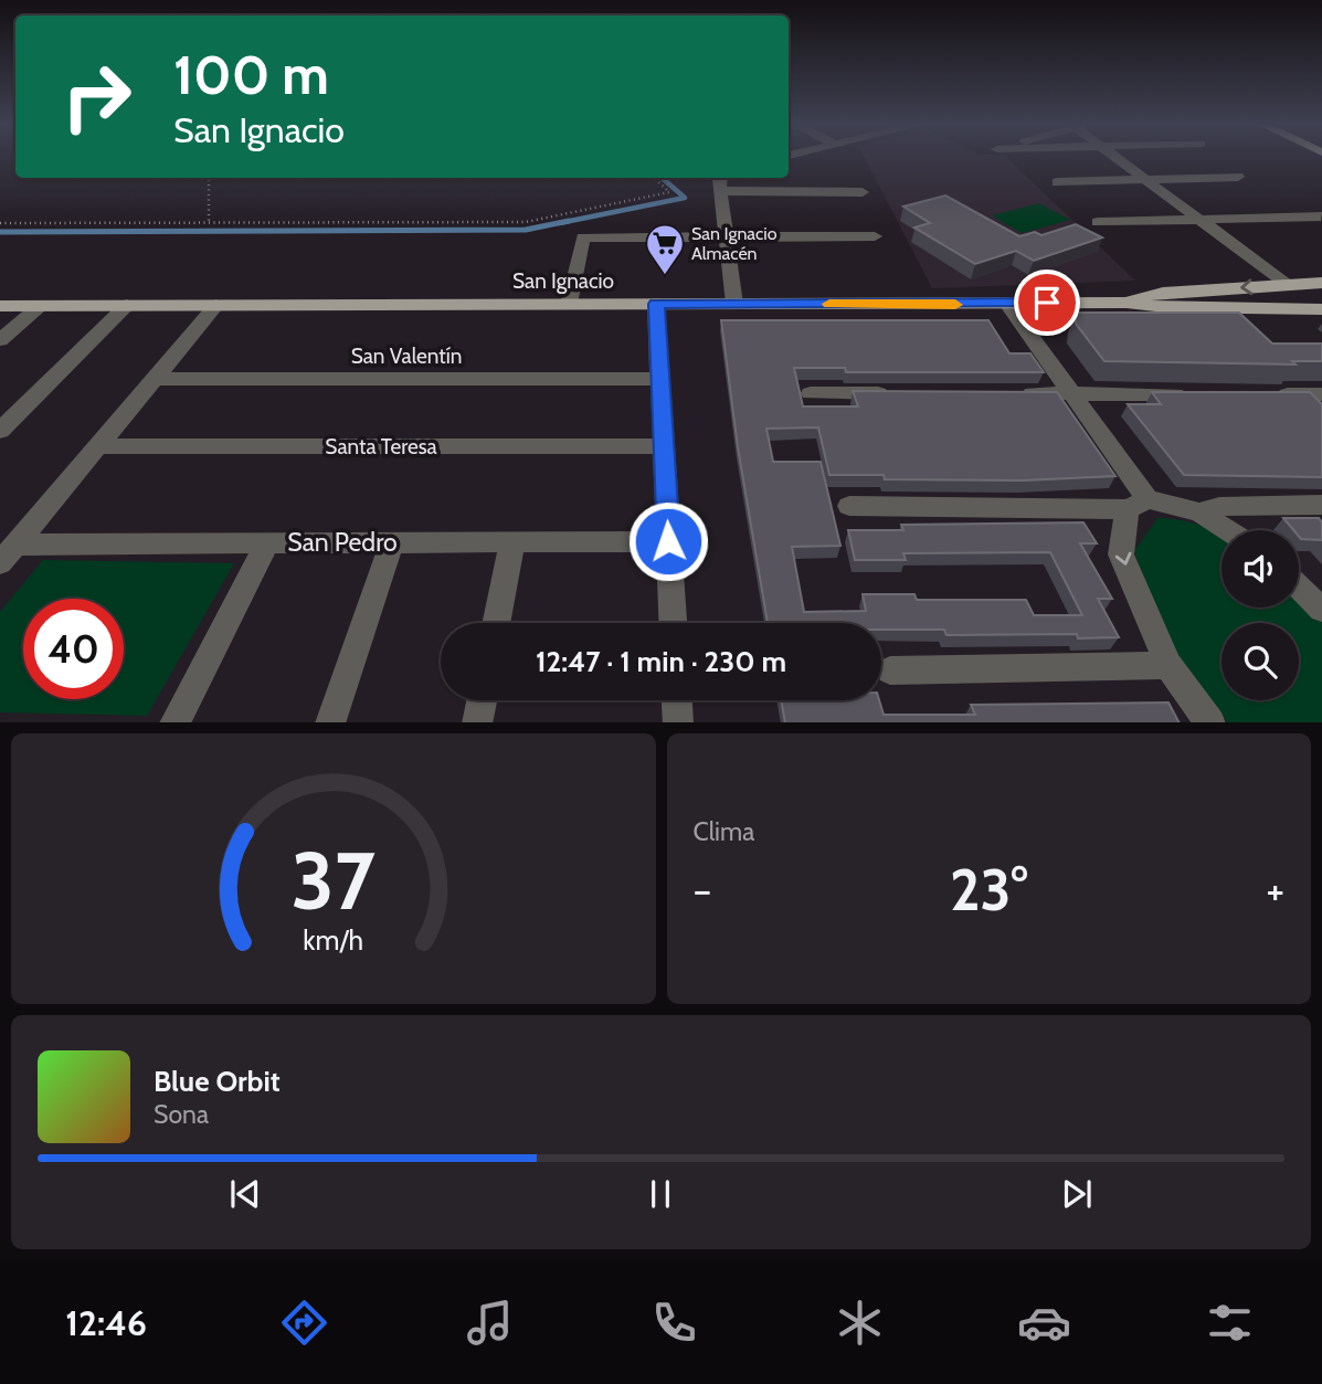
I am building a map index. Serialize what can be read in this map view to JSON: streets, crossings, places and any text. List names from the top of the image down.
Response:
{
  "streets": {
    "main road": ["San Ignacio"],
    "street": ["San Valentín", "Santa Teresa", "San Pedro"]
  },
  "places": {
    "supermarket": ["San Ignacio Almacén"]
  },
  "page": {
    "turn": ["100 m", "San Ignacio"],
    "limit": "40",
    "trip": "12:47 · 1 min · 230 m",
    "tile": "Clima",
    "heat": ["−", "23°", "+"],
    "song": ["Blue Orbit", "Sona"],
    "tabs": "12:46",
    "gauge": ["37", "km/h"]
  }
}
